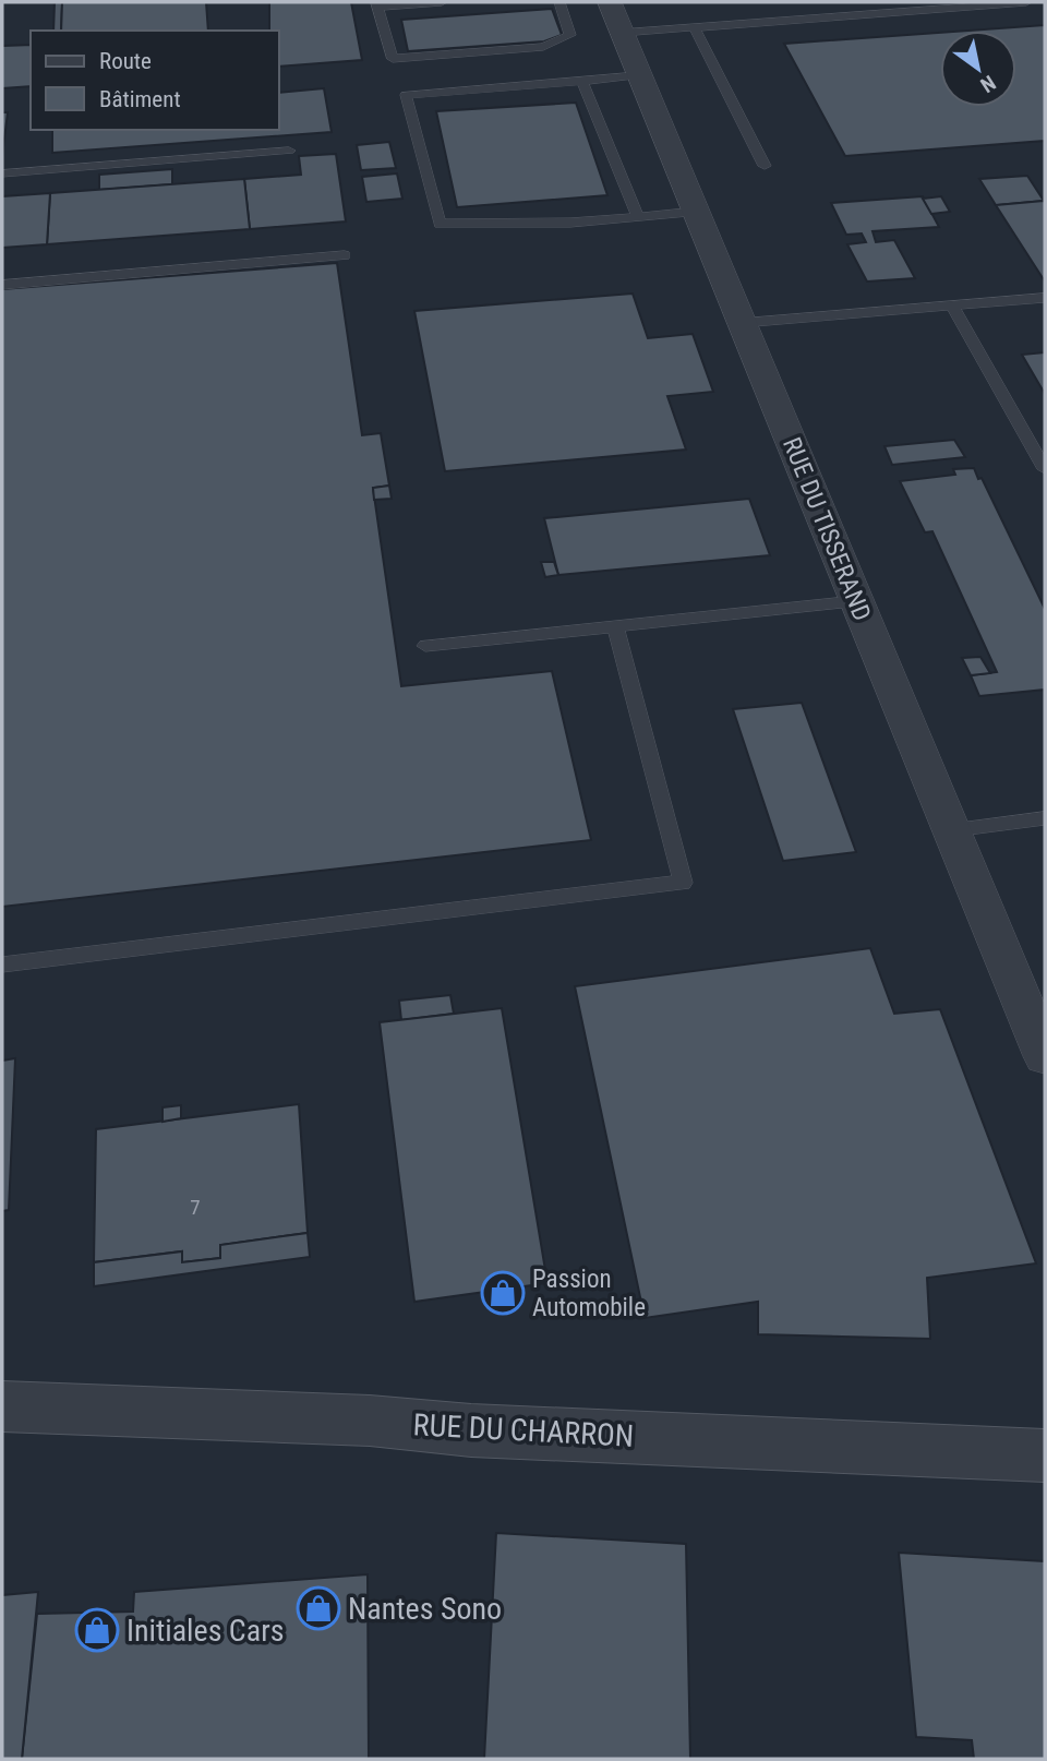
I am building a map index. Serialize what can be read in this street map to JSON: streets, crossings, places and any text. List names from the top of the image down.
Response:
{
  "streets": {
    "street": ["RUE DU TISSERAND", "RUE DU CHARRON"]
  },
  "places": {
    "shop": ["Passion Automobile", "Nantes Sono", "Initiales Cars"]
  },
  "house_numbers": ["7"],
  "legend": ["Route", "Bâtiment"],
  "north": "bottom right"
}
